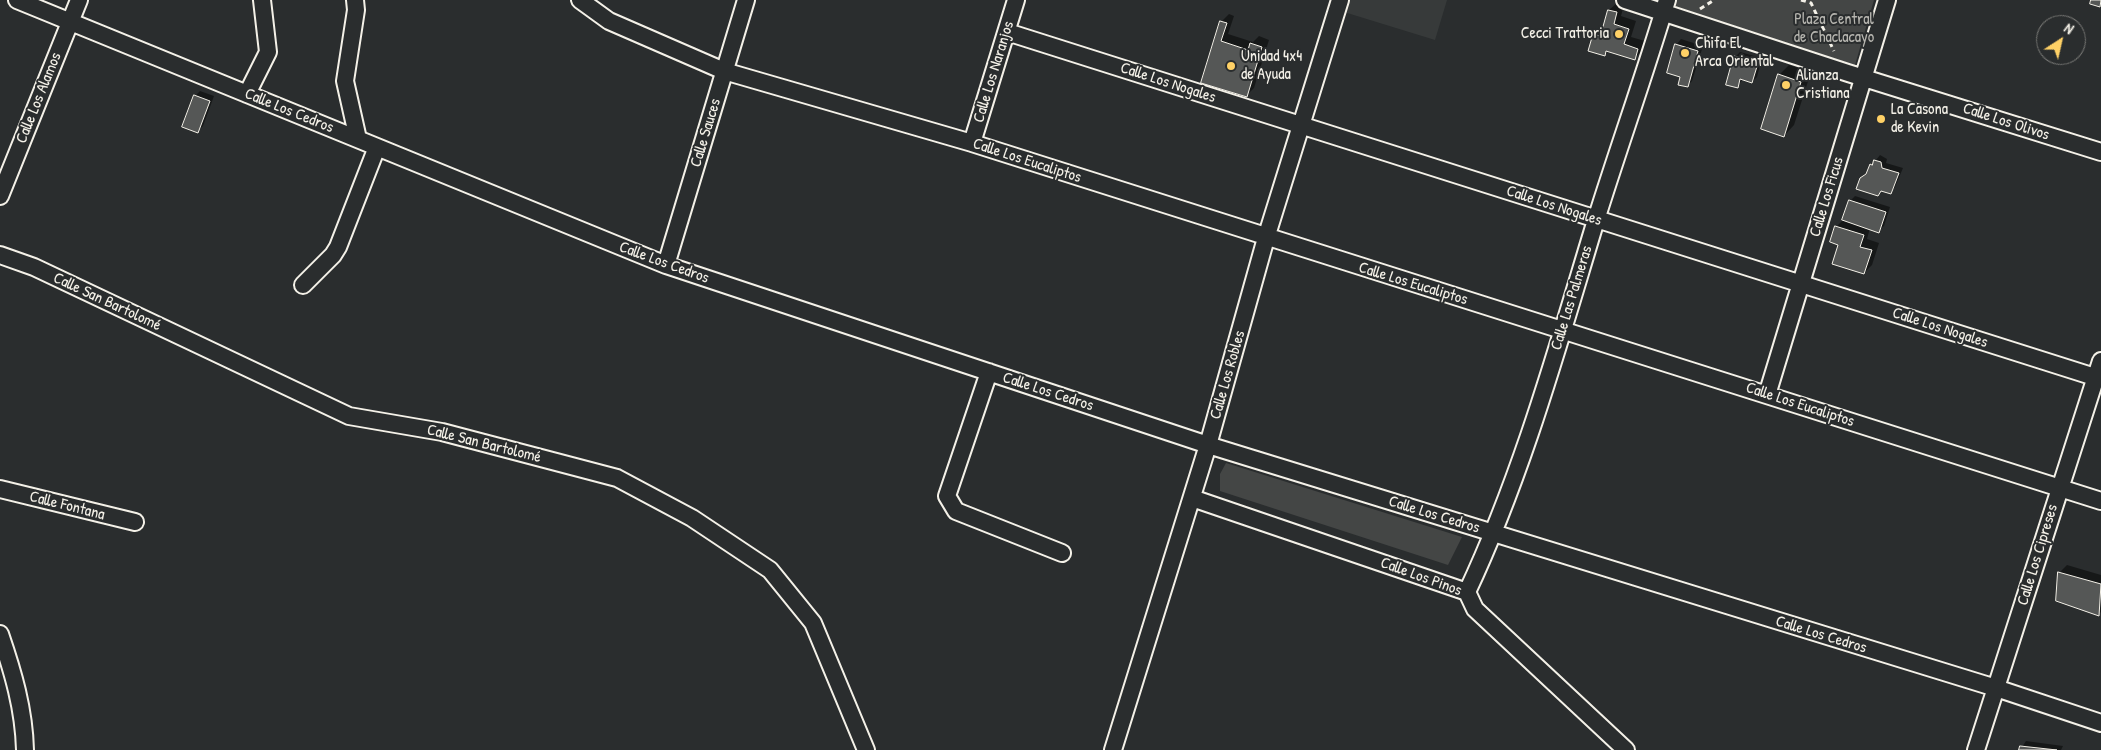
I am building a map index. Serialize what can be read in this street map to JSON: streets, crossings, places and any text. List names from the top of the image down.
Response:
{
  "streets": {
    "street": [
      "Calle Los Naranjos",
      "Calle Los Nogales",
      "Calle Los Alamos",
      "Calle Los Cedros",
      "Calle Los Olivos",
      "Calle Sauces",
      "Calle Los Eucaliptos",
      "Calle Los Ficus",
      "Calle Las Palmeras",
      "Calle San Bartolomé",
      "Calle Los Robles",
      "Calle Fontana",
      "Calle Los Cipreses",
      "Calle Los Pinos"
    ]
  },
  "crossings": [
    ["Calle Los Naranjos", "Calle Los Nogales"],
    ["Calle Los Naranjos", "Calle Los Eucaliptos"],
    ["Calle Los Nogales", "Calle Los Ficus"],
    ["Calle Los Nogales", "Calle Las Palmeras"],
    ["Calle Los Nogales", "Calle Los Robles"],
    ["Calle Los Nogales", "Calle Los Cipreses"],
    ["Calle Los Alamos", "Calle Los Cedros"],
    ["Calle Los Cedros", "Calle Sauces"],
    ["Calle Los Cedros", "Calle Las Palmeras"],
    ["Calle Los Cedros", "Calle Los Robles"],
    ["Calle Los Cedros", "Calle Los Cipreses"],
    ["Calle Los Olivos", "Calle Los Ficus"],
    ["Calle Los Olivos", "Calle Las Palmeras"],
    ["Calle Sauces", "Calle Los Eucaliptos"],
    ["Calle Los Eucaliptos", "Calle Los Ficus"],
    ["Calle Los Eucaliptos", "Calle Las Palmeras"],
    ["Calle Los Eucaliptos", "Calle Los Robles"],
    ["Calle Los Eucaliptos", "Calle Los Cipreses"],
    ["Calle Las Palmeras", "Calle Los Pinos"],
    ["Calle Los Robles", "Calle Los Pinos"]
  ],
  "parks": ["Plaza Central de Chaclacayo"],
  "places": [
    "Cecci Trattoria",
    "Chifa El Arca Oriental",
    "Unidad 4x4 de Ayuda",
    "Alianza Cristiana",
    "La Casona de Kevin"
  ],
  "north": "top right"
}
